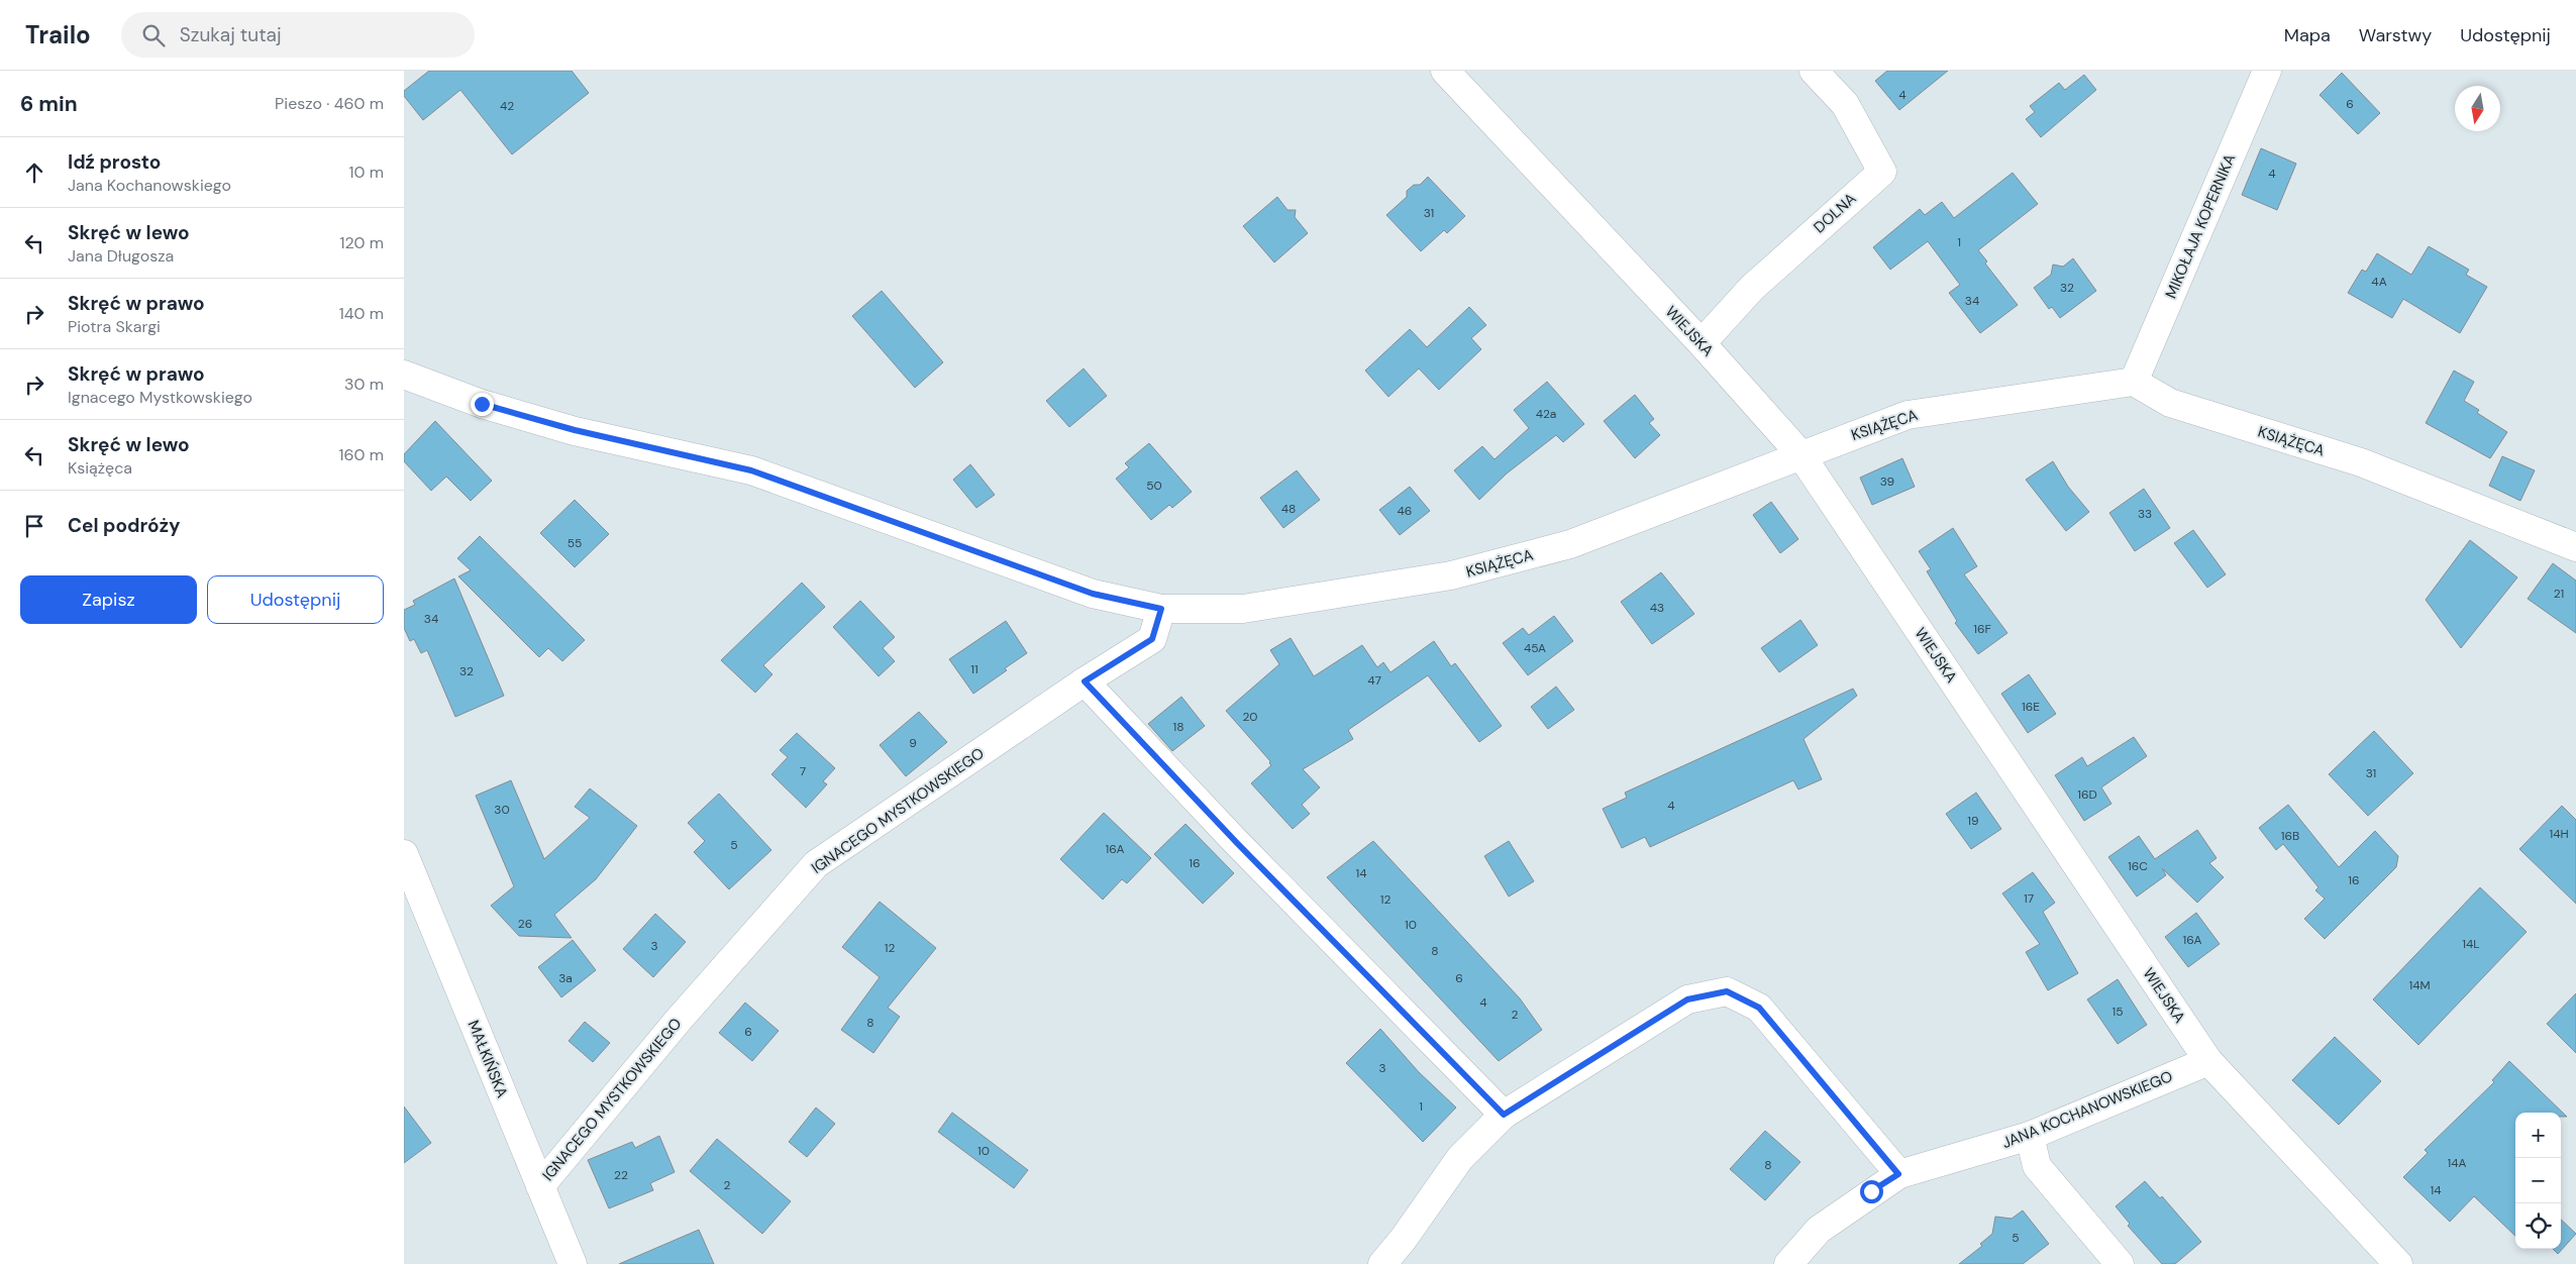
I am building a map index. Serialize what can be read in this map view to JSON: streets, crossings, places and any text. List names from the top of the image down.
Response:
{
  "streets": {
    "street": [
      "DOLNA",
      "MIKOŁAJA KOPERNIKA",
      "WIEJSKA",
      "KSIĄŻĘCA",
      "IGNACEGO MYSTKOWSKIEGO",
      "MAŁKIŃSKA",
      "JANA KOCHANOWSKIEGO"
    ]
  },
  "crossings": [
    ["DOLNA", "WIEJSKA"],
    ["MIKOŁAJA KOPERNIKA", "KSIĄŻĘCA"],
    ["WIEJSKA", "KSIĄŻĘCA"],
    ["WIEJSKA", "JANA KOCHANOWSKIEGO"],
    ["KSIĄŻĘCA", "IGNACEGO MYSTKOWSKIEGO"],
    ["IGNACEGO MYSTKOWSKIEGO", "MAŁKIŃSKA"]
  ],
  "house_numbers": [
    "4",
    "6",
    "42",
    "4",
    "31",
    "1",
    "4A",
    "32",
    "34",
    "42a",
    "39",
    "50",
    "48",
    "46",
    "33",
    "55",
    "21",
    "43",
    "34",
    "16F",
    "45A",
    "11",
    "32",
    "47",
    "16E",
    "20",
    "18",
    "9",
    "7",
    "31",
    "16D",
    "4",
    "30",
    "19",
    "14H",
    "16B",
    "5",
    "16A",
    "16",
    "16C",
    "14",
    "16",
    "17",
    "12",
    "26",
    "10",
    "16A",
    "14L",
    "3",
    "12",
    "8",
    "3a",
    "6",
    "14M",
    "4",
    "15",
    "2",
    "8",
    "6",
    "3",
    "1",
    "10",
    "14A",
    "8",
    "22",
    "2",
    "14",
    "5"
  ],
  "north": "bottom",
  "page": {
    "header": "Trailo",
    "search": "Szukaj tutaj",
    "nav": ["Mapa", "Warstwy", "Udostępnij"],
    "heading": ["6 min", "Pieszo · 460 m"],
    "list": [
      ["Idź prosto", "Jana Kochanowskiego", "10 m"],
      ["Skręć w lewo", "Jana Długosza", "120 m"],
      ["Skręć w prawo", "Piotra Skargi", "140 m"],
      ["Skręć w prawo", "Ignacego Mystkowskiego", "30 m"],
      ["Skręć w lewo", "Książęca", "160 m"],
      "Cel podróży"
    ],
    "buttons": ["Zapisz", "Udostępnij"],
    "map_buttons": ["+", "−"]
  }
}
